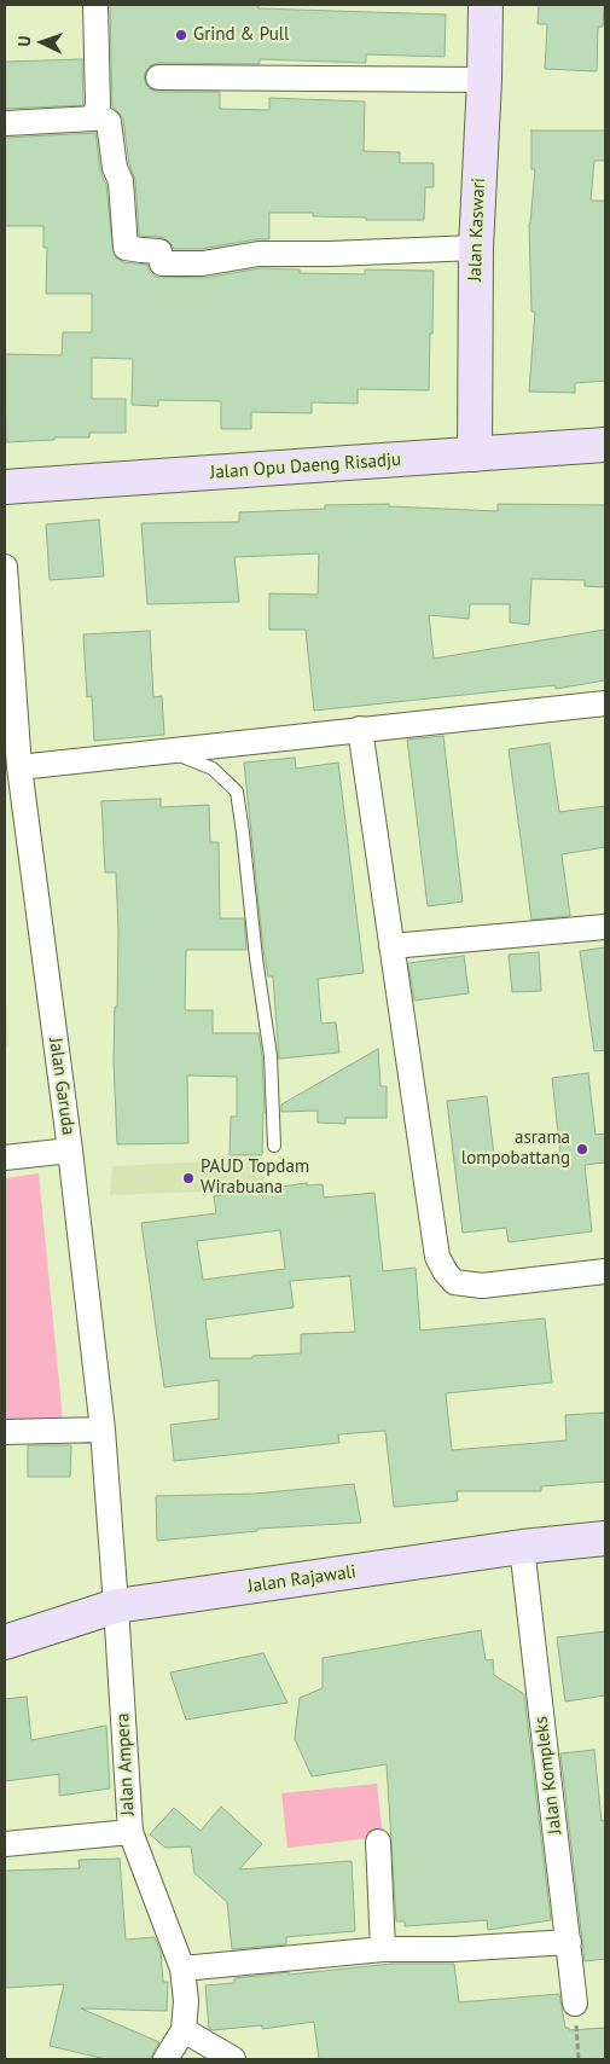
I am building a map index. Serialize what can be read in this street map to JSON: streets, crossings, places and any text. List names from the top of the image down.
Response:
{
  "streets": {
    "main road": ["Jalan Kaswari", "Jalan Opu Daeng Risadju", "Jalan Rajawali"],
    "street": ["Jalan Garuda", "Jalan Ampera", "Jalan Kompleks"]
  },
  "crossings": [
    ["Jalan Kaswari", "Jalan Opu Daeng Risadju"],
    ["Jalan Garuda", "Jalan Rajawali"],
    ["Jalan Garuda", "Jalan Ampera"],
    ["Jalan Rajawali", "Jalan Ampera"],
    ["Jalan Rajawali", "Jalan Kompleks"]
  ],
  "places": ["Grind & Pull", "asrama lompobattang", "PAUD Topdam Wirabuana"],
  "north": "left"
}
